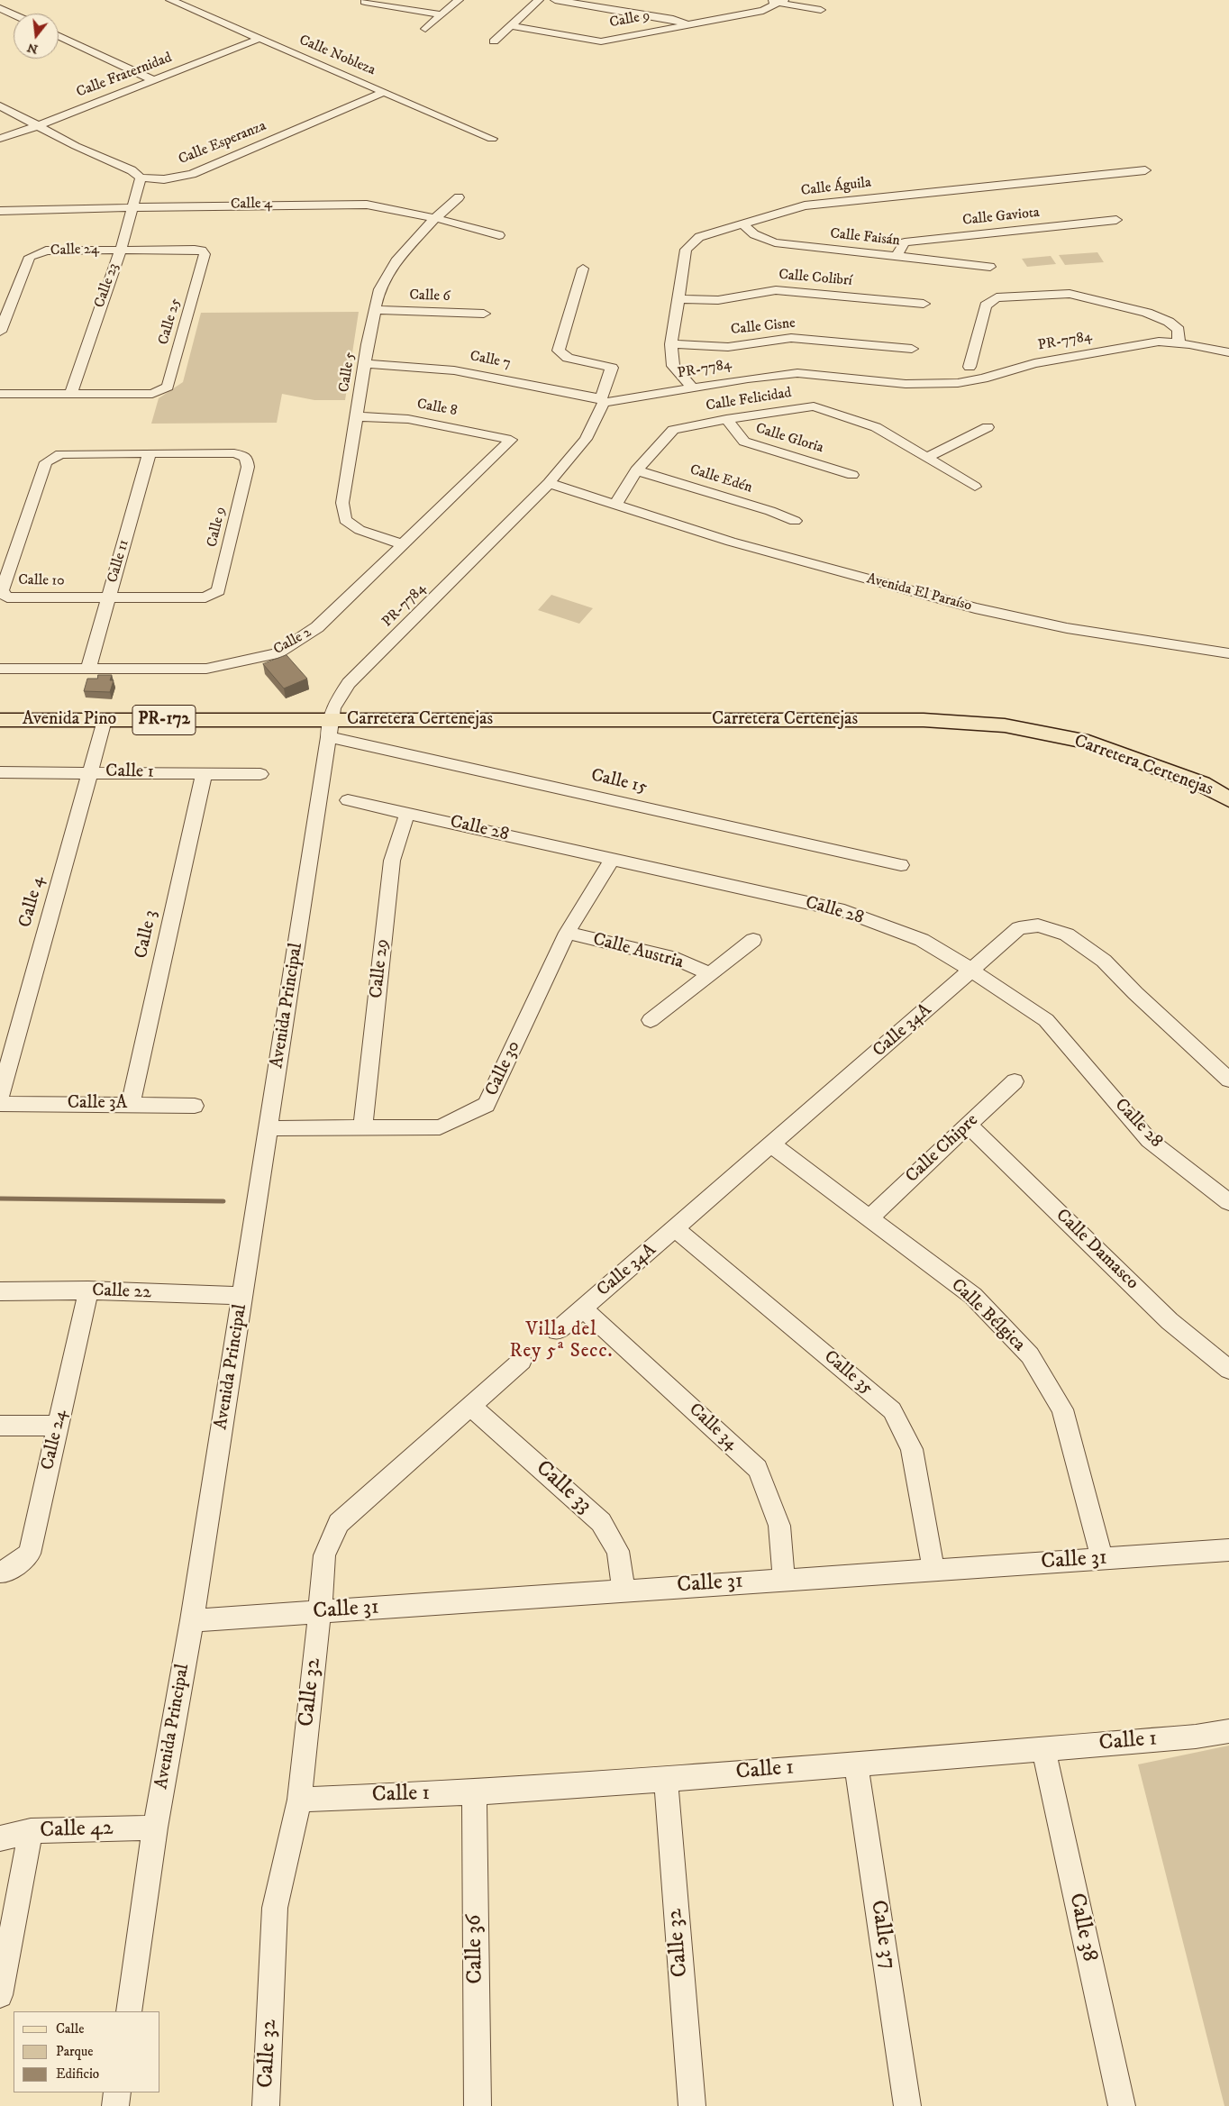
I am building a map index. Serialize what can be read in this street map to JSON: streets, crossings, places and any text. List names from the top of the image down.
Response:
{
  "streets": {
    "main road": ["Avenida Pino", "PR-172", "Carretera Certenejas"],
    "street": [
      "Calle 9",
      "Calle Nobleza",
      "Calle Fraternidad",
      "Calle Esperanza",
      "Calle Águila",
      "Calle 4",
      "Calle Gaviota",
      "Calle Faisán",
      "Calle 24",
      "Calle Colibrí",
      "Calle 23",
      "Calle 6",
      "Calle 25",
      "Calle Cisne",
      "PR-7784",
      "Calle 7",
      "Calle 5",
      "Calle Felicidad",
      "Calle 8",
      "Calle Gloria",
      "Calle Edén",
      "Calle 11",
      "Calle 10",
      "Avenida El Paraíso",
      "Calle 2",
      "Calle 1",
      "Calle 15",
      "Calle 28",
      "Calle 3",
      "Calle Austria",
      "Calle 29",
      "Avenida Principal",
      "Calle 34A",
      "Calle 30",
      "Calle 3A",
      "Calle Chipre",
      "Calle Damasco",
      "Calle 22",
      "Calle Bélgica",
      "Calle 35",
      "Calle 34",
      "Calle 33",
      "Calle 31",
      "Calle 32",
      "Calle 42",
      "Calle 38",
      "Calle 37",
      "Calle 36"
    ]
  },
  "crossings": [
    ["Calle 9", "Calle 11"],
    ["Calle 9", "Calle 10"],
    ["Calle Nobleza", "Calle Fraternidad"],
    ["Calle Nobleza", "Calle Esperanza"],
    ["Calle Fraternidad", "Calle Esperanza"],
    ["Calle Esperanza", "Calle 23"],
    ["Calle Águila", "Calle Faisán"],
    ["Calle Águila", "Calle Colibrí"],
    ["Calle Águila", "Calle Cisne"],
    ["Calle Águila", "PR-7784"],
    ["Calle 4", "Calle 23"],
    ["Calle 4", "Calle 5"],
    ["Calle 4", "Avenida Pino"],
    ["Calle 4", "Calle 1"],
    ["Calle Gaviota", "Calle Faisán"],
    ["Calle 24", "Calle 23"],
    ["Calle 24", "Calle 25"],
    ["Calle 24", "Calle 22"],
    ["Calle 23", "Calle 25"],
    ["Calle 6", "Calle 5"],
    ["PR-7784", "Calle 7"],
    ["PR-7784", "Avenida Pino"],
    ["PR-7784", "Carretera Certenejas"],
    ["PR-7784", "Calle 15"],
    ["PR-7784", "Avenida Principal"],
    ["Calle 7", "Calle 5"],
    ["Calle 5", "Calle 8"],
    ["Calle 5", "Calle 2"],
    ["Calle Felicidad", "Calle Gloria"],
    ["Calle Felicidad", "Calle Edén"],
    ["Calle Felicidad", "Avenida El Paraíso"],
    ["Calle 8", "Calle 2"],
    ["Calle 11", "Calle 10"],
    ["Calle 11", "Calle 2"],
    ["Avenida Pino", "Carretera Certenejas"],
    ["Avenida Pino", "Calle 15"],
    ["Avenida Pino", "Avenida Principal"],
    ["Carretera Certenejas", "Calle 15"],
    ["Carretera Certenejas", "Avenida Principal"],
    ["Calle 1", "Calle 3"],
    ["Calle 1", "Calle 32"],
    ["Calle 1", "Calle 38"],
    ["Calle 1", "Calle 37"],
    ["Calle 1", "Calle 36"],
    ["Calle 15", "Avenida Principal"],
    ["Calle 28", "Calle 29"],
    ["Calle 28", "Calle 34A"],
    ["Calle 28", "Calle 30"],
    ["Calle 3", "Calle 3A"],
    ["Calle Austria", "Calle 30"],
    ["Calle 29", "Calle 30"],
    ["Avenida Principal", "Calle 30"],
    ["Avenida Principal", "Calle 22"],
    ["Avenida Principal", "Calle 31"],
    ["Avenida Principal", "Calle 42"],
    ["Calle 34A", "Calle Bélgica"],
    ["Calle 34A", "Calle 35"],
    ["Calle 34A", "Calle 34"],
    ["Calle Chipre", "Calle Damasco"],
    ["Calle Chipre", "Calle Bélgica"],
    ["Calle Bélgica", "Calle 31"],
    ["Calle 35", "Calle 31"],
    ["Calle 34", "Calle 31"],
    ["Calle 33", "Calle 31"],
    ["Calle 33", "Calle 32"],
    ["Calle 31", "Calle 32"]
  ],
  "districts": ["Villa del Rey 5ª Secc."],
  "legend": ["Calle", "Parque", "Edificio"],
  "north": "bottom"
}
